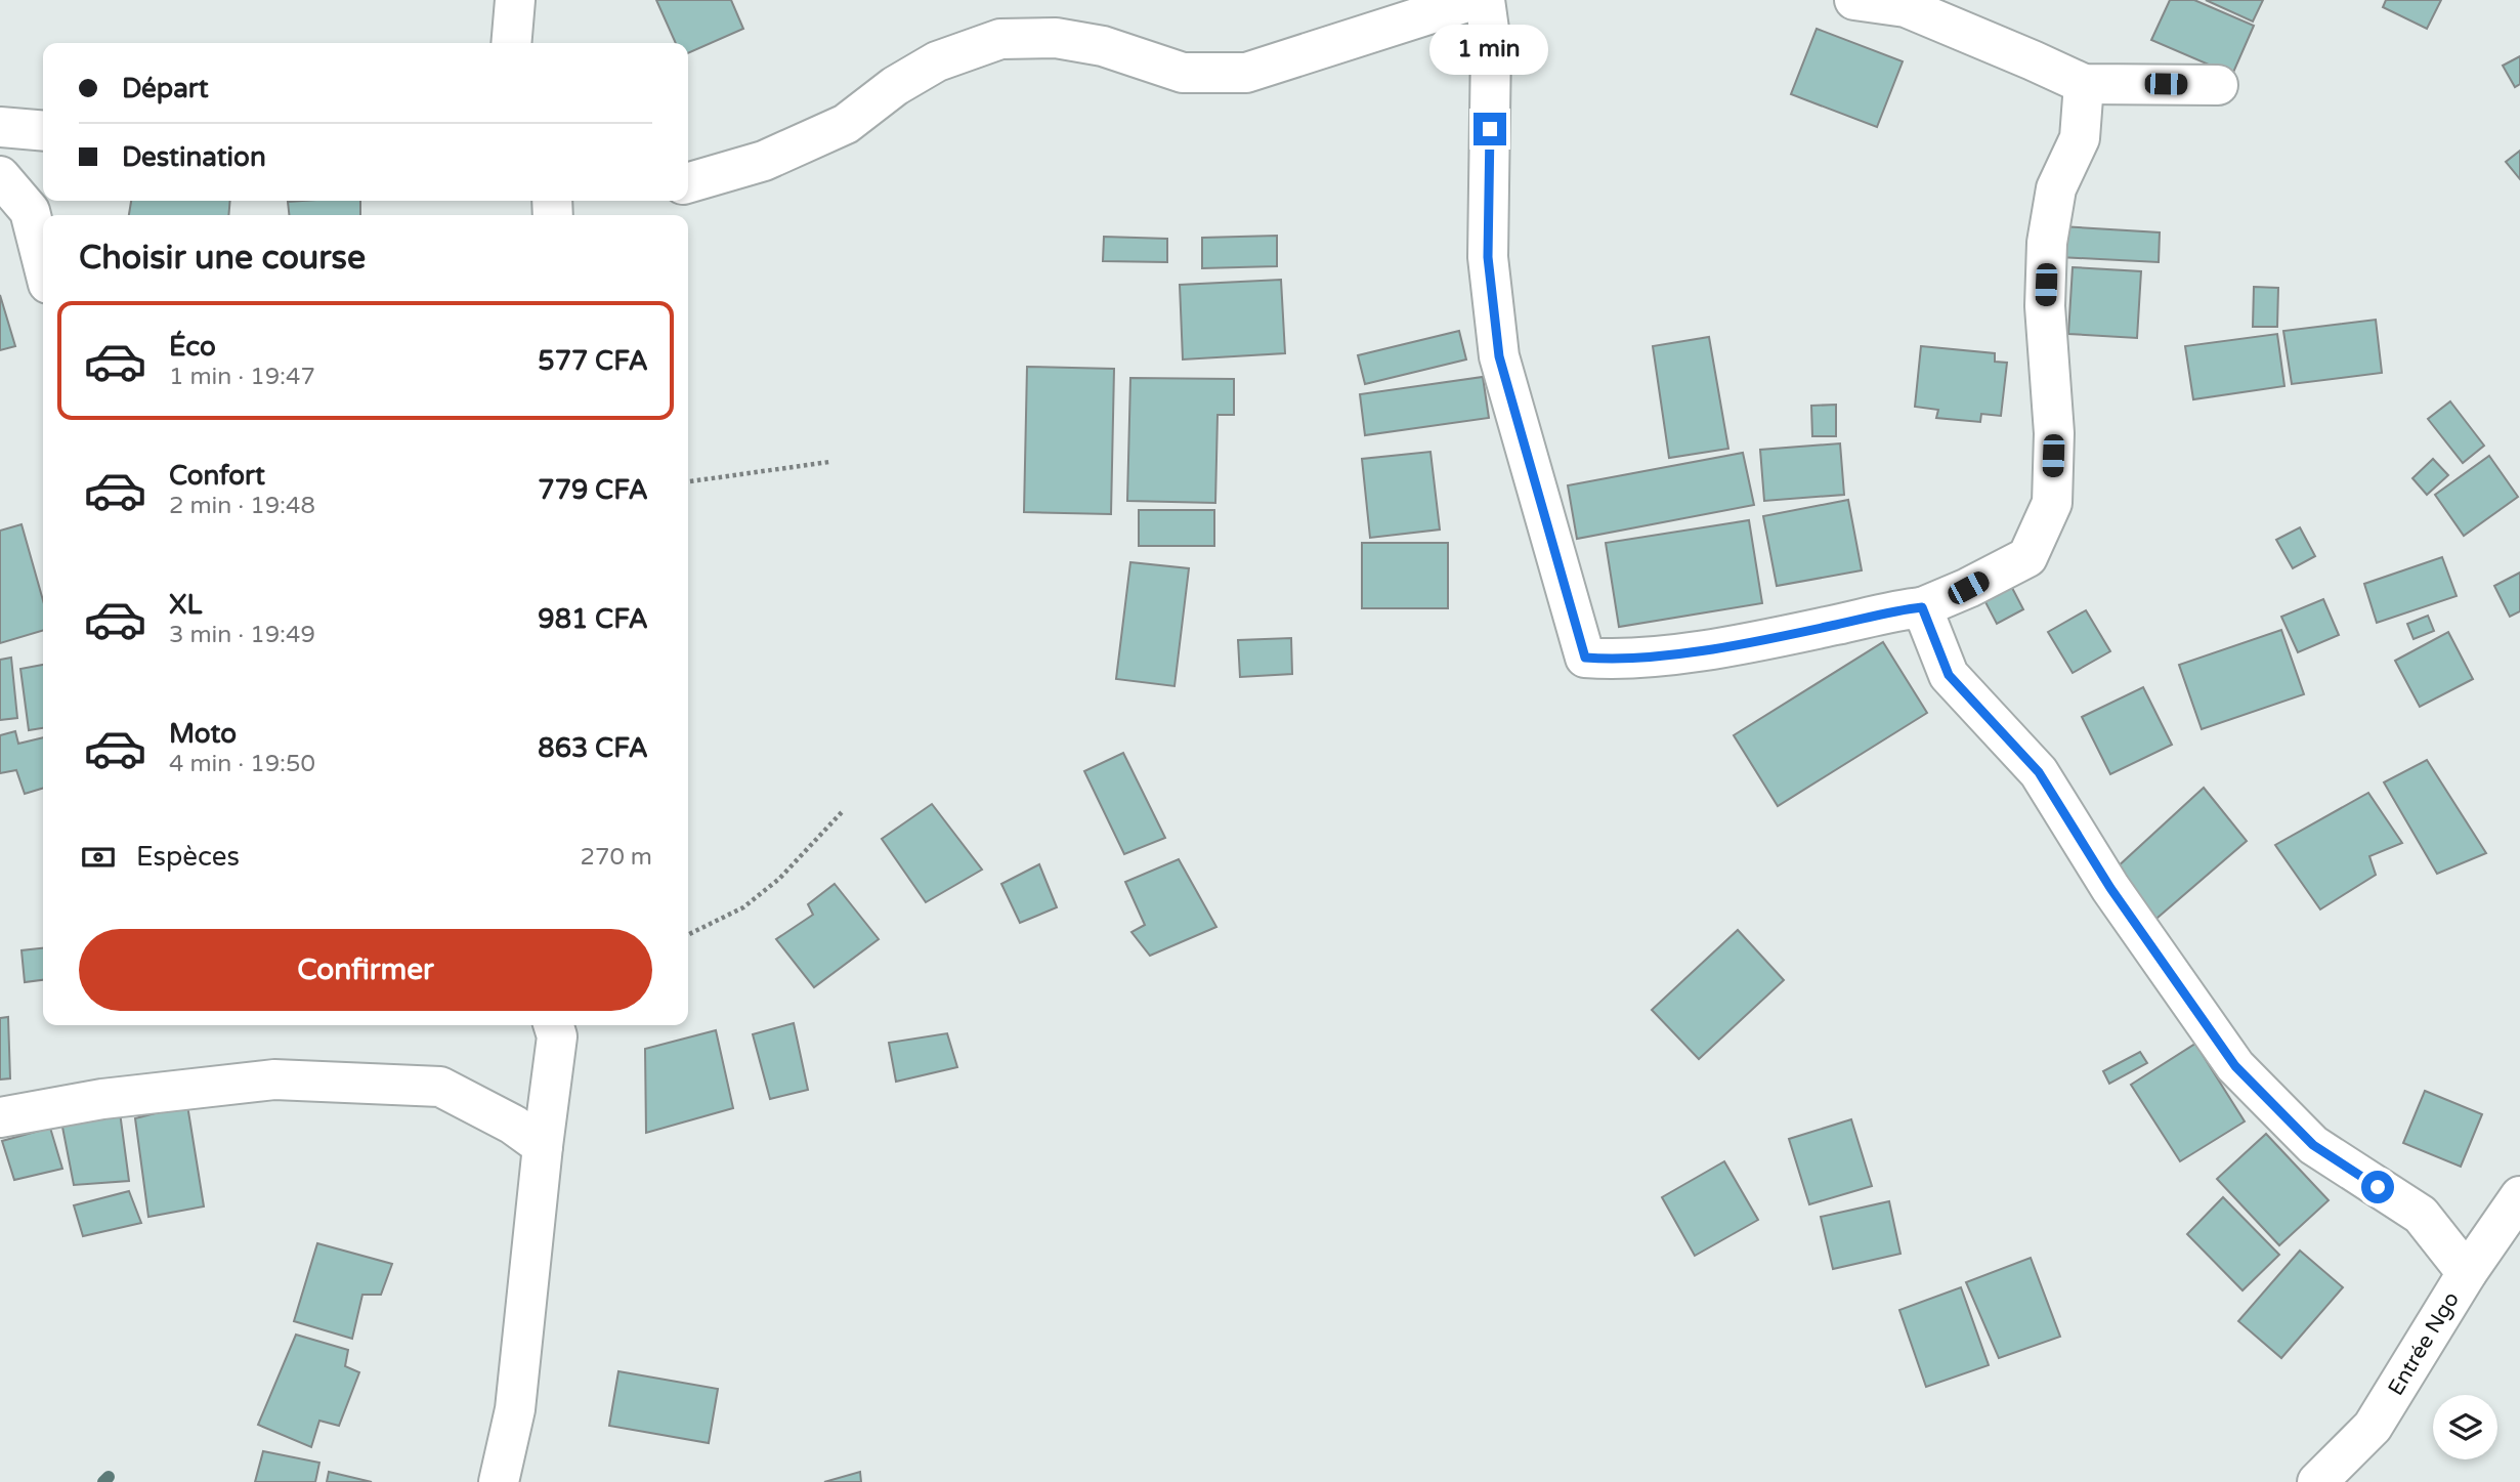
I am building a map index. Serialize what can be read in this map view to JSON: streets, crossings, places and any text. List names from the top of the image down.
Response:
{
  "streets": {
    "street": ["Entrée Ngo"]
  },
  "page": {
    "bubble": "1 min",
    "banner": ["Départ", "Destination"],
    "heading": "Choisir une course",
    "list": [
      {
        "name": "Éco",
        "note": "1 min · 19:47",
        "value": "577 CFA"
      },
      {
        "name": "Confort",
        "note": "2 min · 19:48",
        "value": "779 CFA"
      },
      {
        "name": "XL",
        "note": "3 min · 19:49",
        "value": "981 CFA"
      },
      {
        "name": "Moto",
        "note": "4 min · 19:50",
        "value": "863 CFA"
      }
    ],
    "pay": ["Espèces", "270 m"],
    "buttons": "Confirmer"
  }
}
